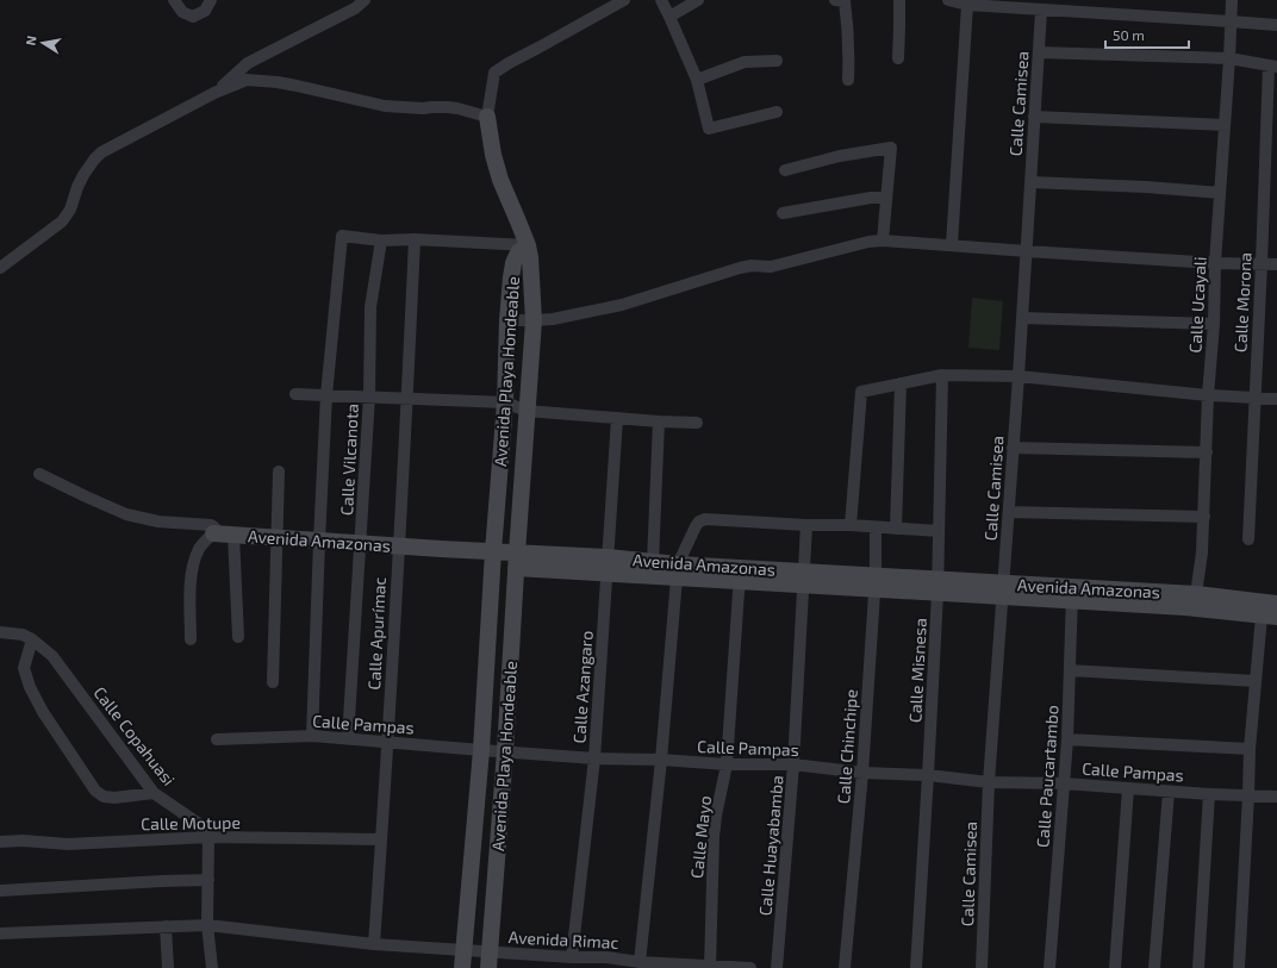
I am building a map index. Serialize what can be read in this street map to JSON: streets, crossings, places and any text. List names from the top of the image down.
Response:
{
  "streets": {
    "street": [
      "Calle Camisea",
      "Calle Morona",
      "Calle Ucayali",
      "Avenida Playa Hondeable",
      "Calle Vilcanota",
      "Avenida Amazonas",
      "Calle Apurímac",
      "Calle Misnesa",
      "Calle Azangaro",
      "Calle Pampas",
      "Calle Copahuasi",
      "Calle Chinchipe",
      "Calle Paucartambo",
      "Calle Motupe",
      "Calle Mayo",
      "Calle Huayabamba",
      "Avenida Rimac"
    ]
  },
  "crossings": [
    ["Calle Camisea", "Avenida Amazonas"],
    ["Calle Camisea", "Calle Pampas"],
    ["Calle Ucayali", "Avenida Amazonas"],
    ["Avenida Playa Hondeable", "Avenida Amazonas"],
    ["Avenida Playa Hondeable", "Calle Pampas"],
    ["Avenida Playa Hondeable", "Avenida Rimac"],
    ["Calle Vilcanota", "Avenida Amazonas"],
    ["Calle Vilcanota", "Calle Pampas"],
    ["Avenida Amazonas", "Calle Apurímac"],
    ["Avenida Amazonas", "Calle Misnesa"],
    ["Avenida Amazonas", "Calle Azangaro"],
    ["Avenida Amazonas", "Calle Chinchipe"],
    ["Avenida Amazonas", "Calle Paucartambo"],
    ["Avenida Amazonas", "Calle Mayo"],
    ["Avenida Amazonas", "Calle Huayabamba"],
    ["Calle Apurímac", "Calle Pampas"],
    ["Calle Apurímac", "Calle Motupe"],
    ["Calle Apurímac", "Avenida Rimac"],
    ["Calle Misnesa", "Calle Pampas"],
    ["Calle Azangaro", "Calle Pampas"],
    ["Calle Azangaro", "Avenida Rimac"],
    ["Calle Pampas", "Calle Chinchipe"],
    ["Calle Pampas", "Calle Paucartambo"],
    ["Calle Pampas", "Calle Mayo"],
    ["Calle Pampas", "Calle Huayabamba"],
    ["Calle Copahuasi", "Calle Motupe"],
    ["Calle Mayo", "Avenida Rimac"]
  ],
  "scale_bar": "50 m",
  "north": "left"
}
